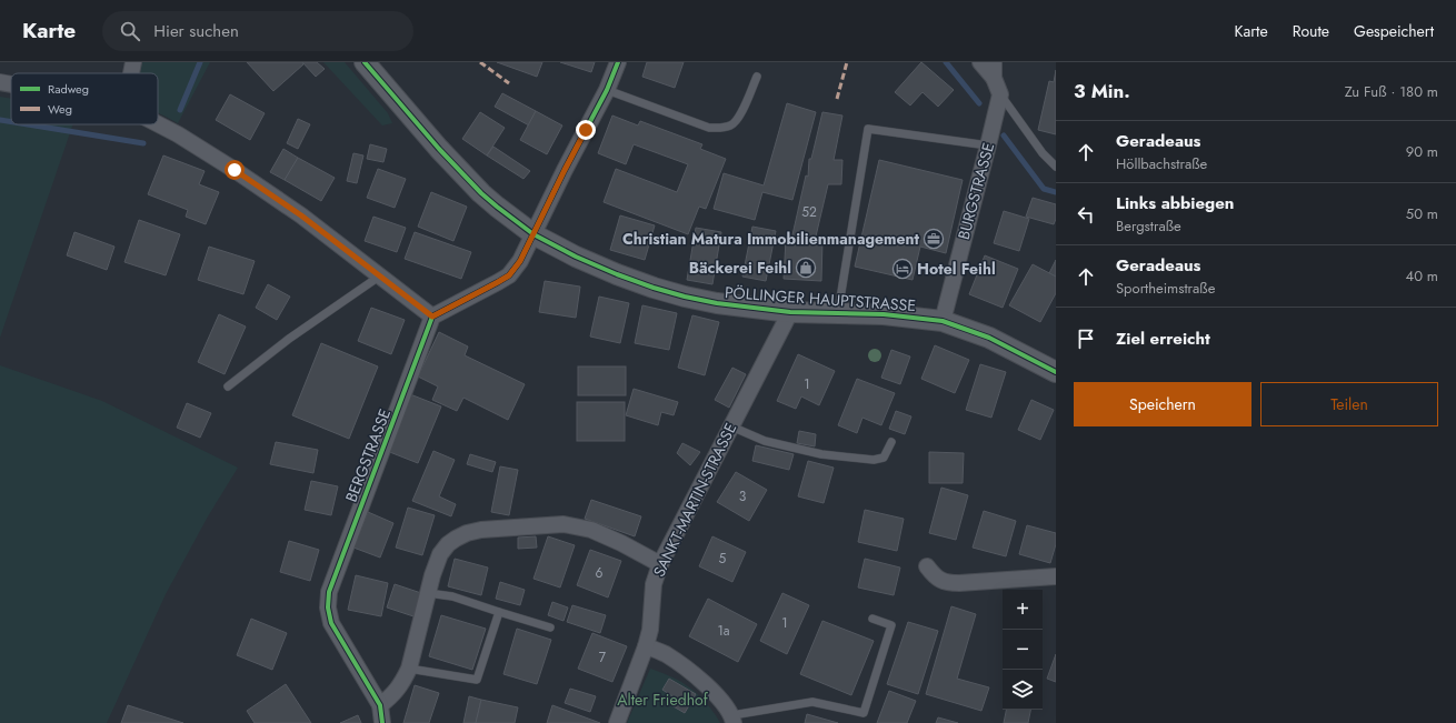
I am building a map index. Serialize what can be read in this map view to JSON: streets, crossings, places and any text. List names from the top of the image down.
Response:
{
  "streets": {
    "street": [
      "BURGSTRASSE",
      "PÖLLINGER HAUPTSTRASSE",
      "BERGSTRASSE",
      "SANKT-MARTIN-STRASSE"
    ]
  },
  "crossings": [
    ["BURGSTRASSE", "PÖLLINGER HAUPTSTRASSE"],
    ["PÖLLINGER HAUPTSTRASSE", "SANKT-MARTIN-STRASSE"]
  ],
  "parks": ["Alter Friedhof"],
  "places": {
    "office": ["Christian Matura Immobilienmanagement"],
    "shop": ["Bäckerei Feihl"],
    "hotel": ["Hotel Feihl"]
  },
  "house_numbers": [
    "52",
    "1",
    "3",
    "5",
    "6",
    "1",
    "1a",
    "7"
  ],
  "legend": ["Radweg", "Weg"],
  "page": {
    "header": "Karte",
    "search": "Hier suchen",
    "nav": ["Karte", "Route", "Gespeichert"],
    "heading": ["3 Min.", "Zu Fuß · 180 m"],
    "list": [
      ["Geradeaus", "Höllbachstraße", "90 m"],
      ["Links abbiegen", "Bergstraße", "50 m"],
      ["Geradeaus", "Sportheimstraße", "40 m"],
      "Ziel erreicht"
    ],
    "buttons": ["Speichern", "Teilen"],
    "map_buttons": ["+", "−"]
  }
}
